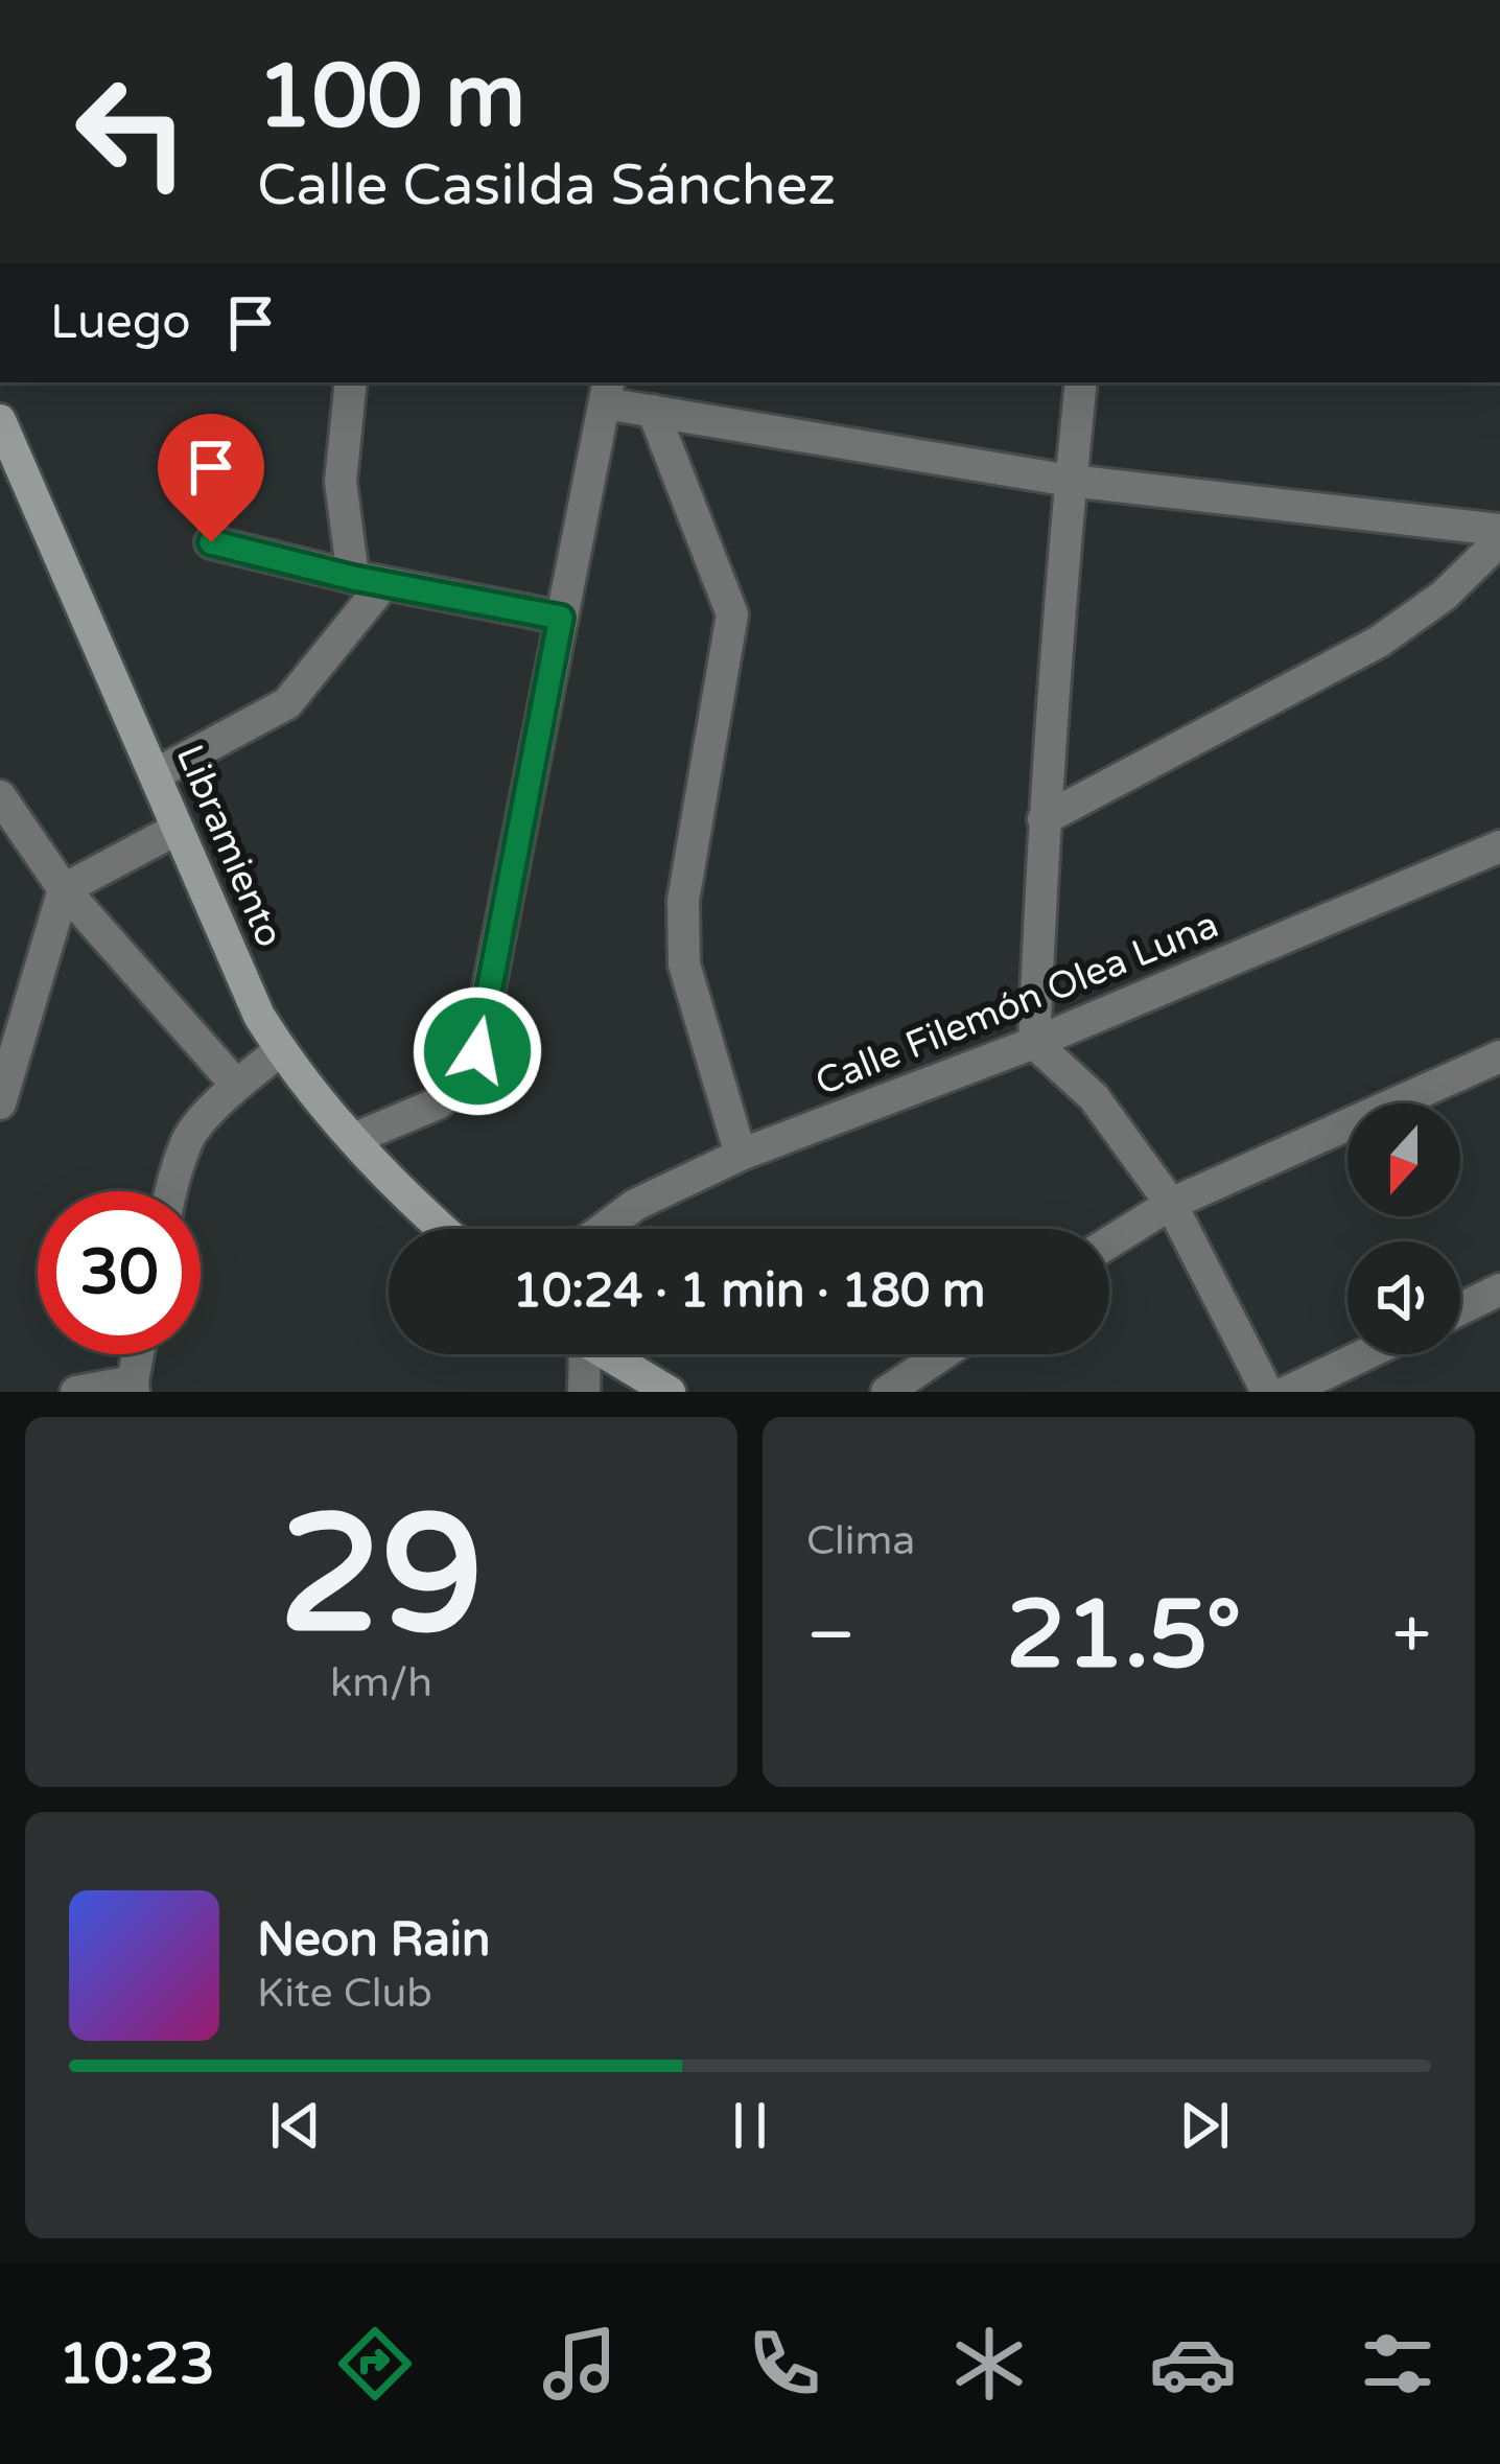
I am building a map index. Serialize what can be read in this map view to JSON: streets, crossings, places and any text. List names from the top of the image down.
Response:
{
  "streets": {
    "main road": ["Libramiento"],
    "street": ["Calle Filemón Olea Luna"]
  },
  "north": "bottom",
  "page": {
    "turn": ["100 m", "Calle Casilda Sánchez"],
    "then": "Luego",
    "limit": "30",
    "trip": "10:24 · 1 min · 180 m",
    "tile": [
      ["29", "km/h"],
      "Clima"
    ],
    "heat": ["−", "21.5°", "+"],
    "song": ["Neon Rain", "Kite Club"],
    "tabs": "10:23"
  }
}
